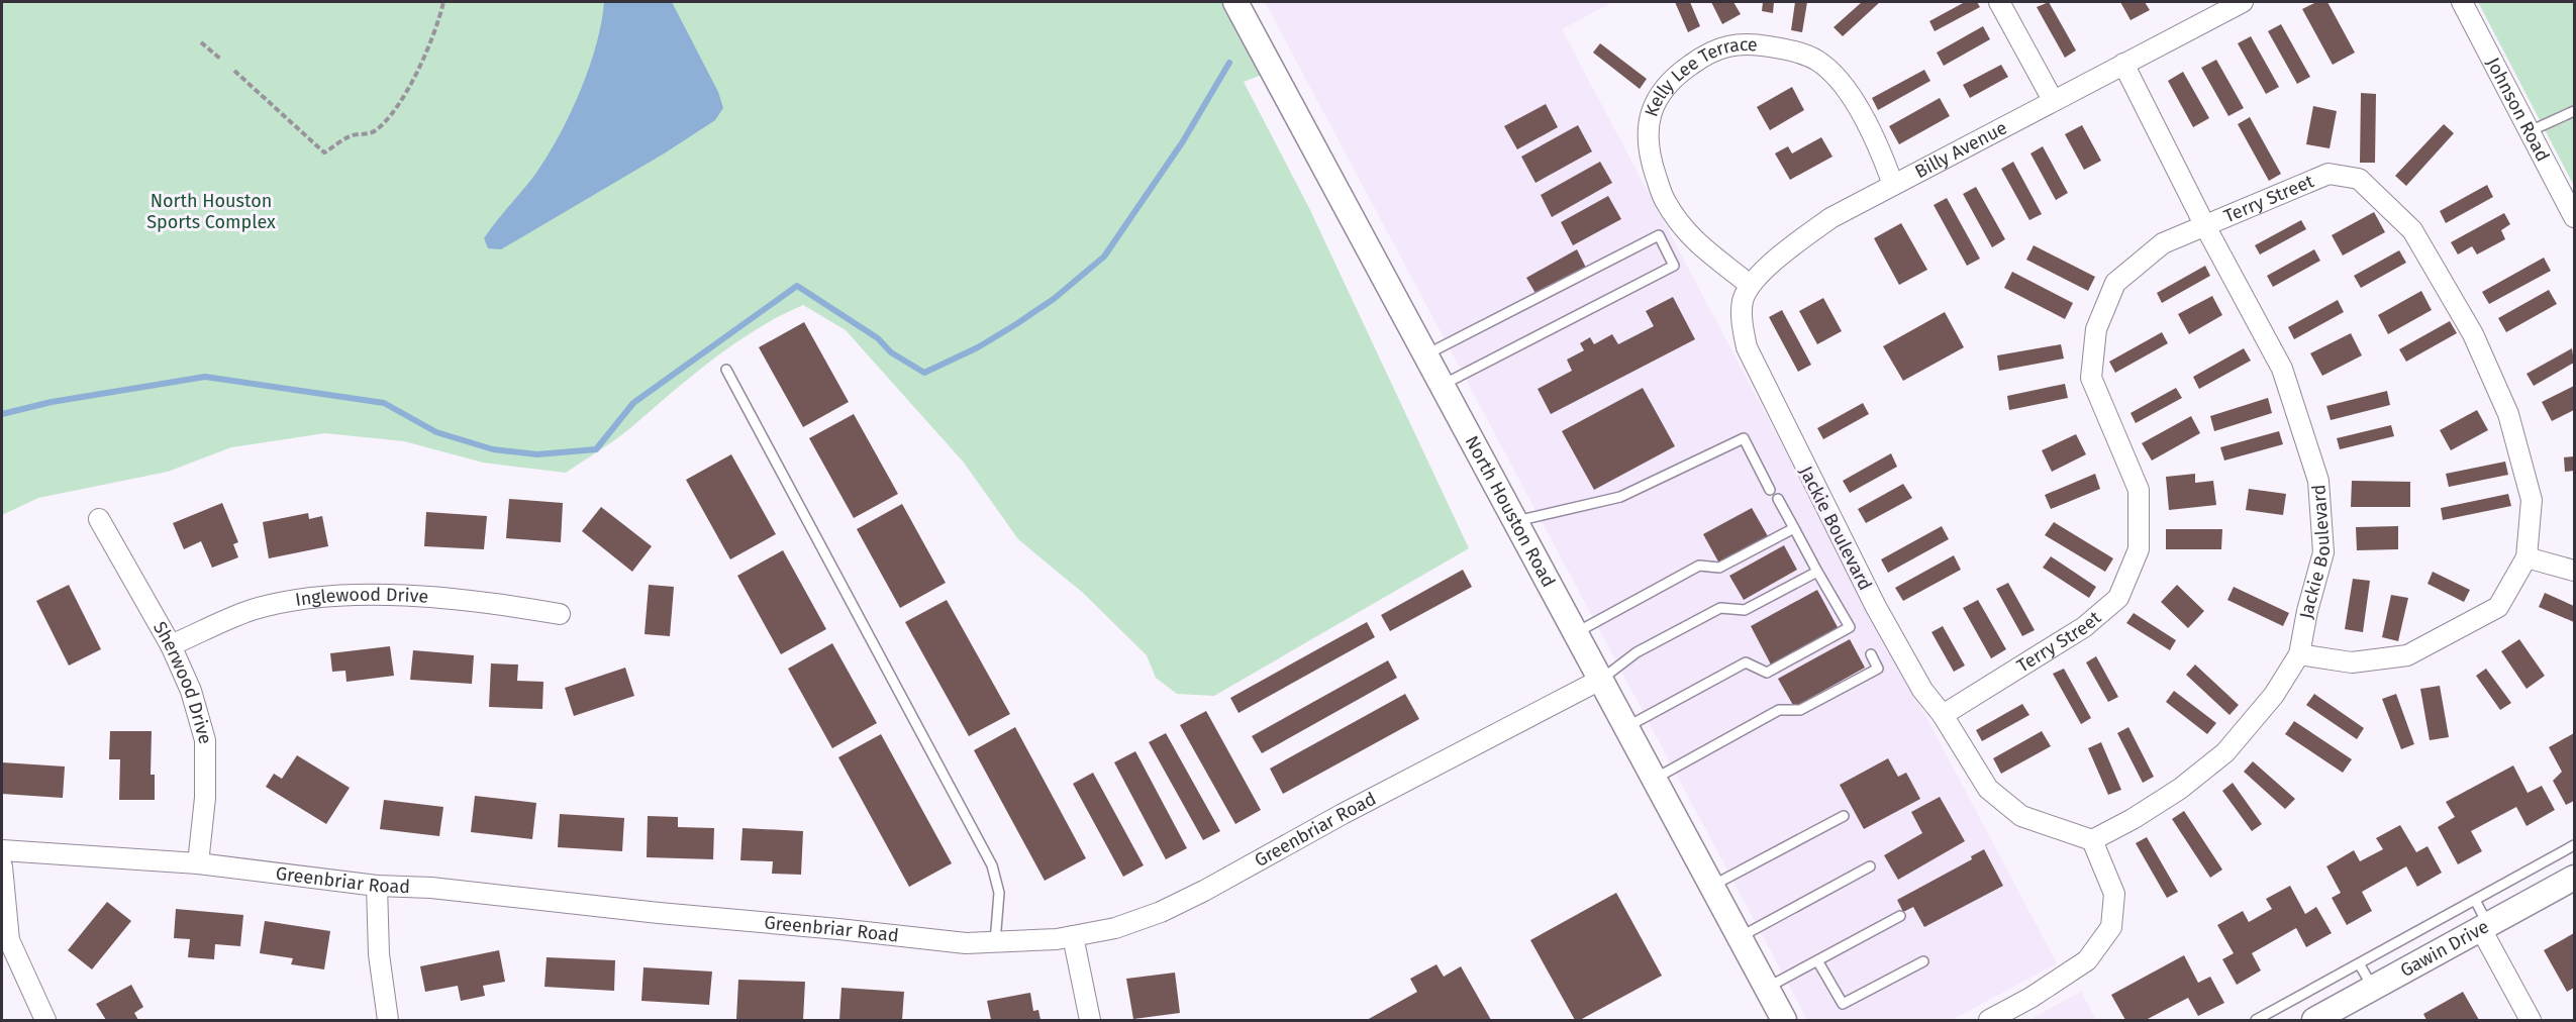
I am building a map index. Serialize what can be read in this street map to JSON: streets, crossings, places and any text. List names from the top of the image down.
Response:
{
  "streets": {
    "street": [
      "Kelly Lee Terrace",
      "Johnson Road",
      "Billy Avenue",
      "Terry Street",
      "North Houston Road",
      "Jackie Boulevard",
      "Inglewood Drive",
      "Sherwood Drive",
      "Greenbriar Road",
      "Gawin Drive"
    ]
  },
  "crossings": [
    ["Kelly Lee Terrace", "Billy Avenue"],
    ["Kelly Lee Terrace", "Jackie Boulevard"],
    ["Billy Avenue", "Jackie Boulevard"],
    ["Terry Street", "Jackie Boulevard"],
    ["North Houston Road", "Greenbriar Road"],
    ["Inglewood Drive", "Sherwood Drive"],
    ["Sherwood Drive", "Greenbriar Road"]
  ],
  "parks": ["North Houston Sports Complex"]
}
